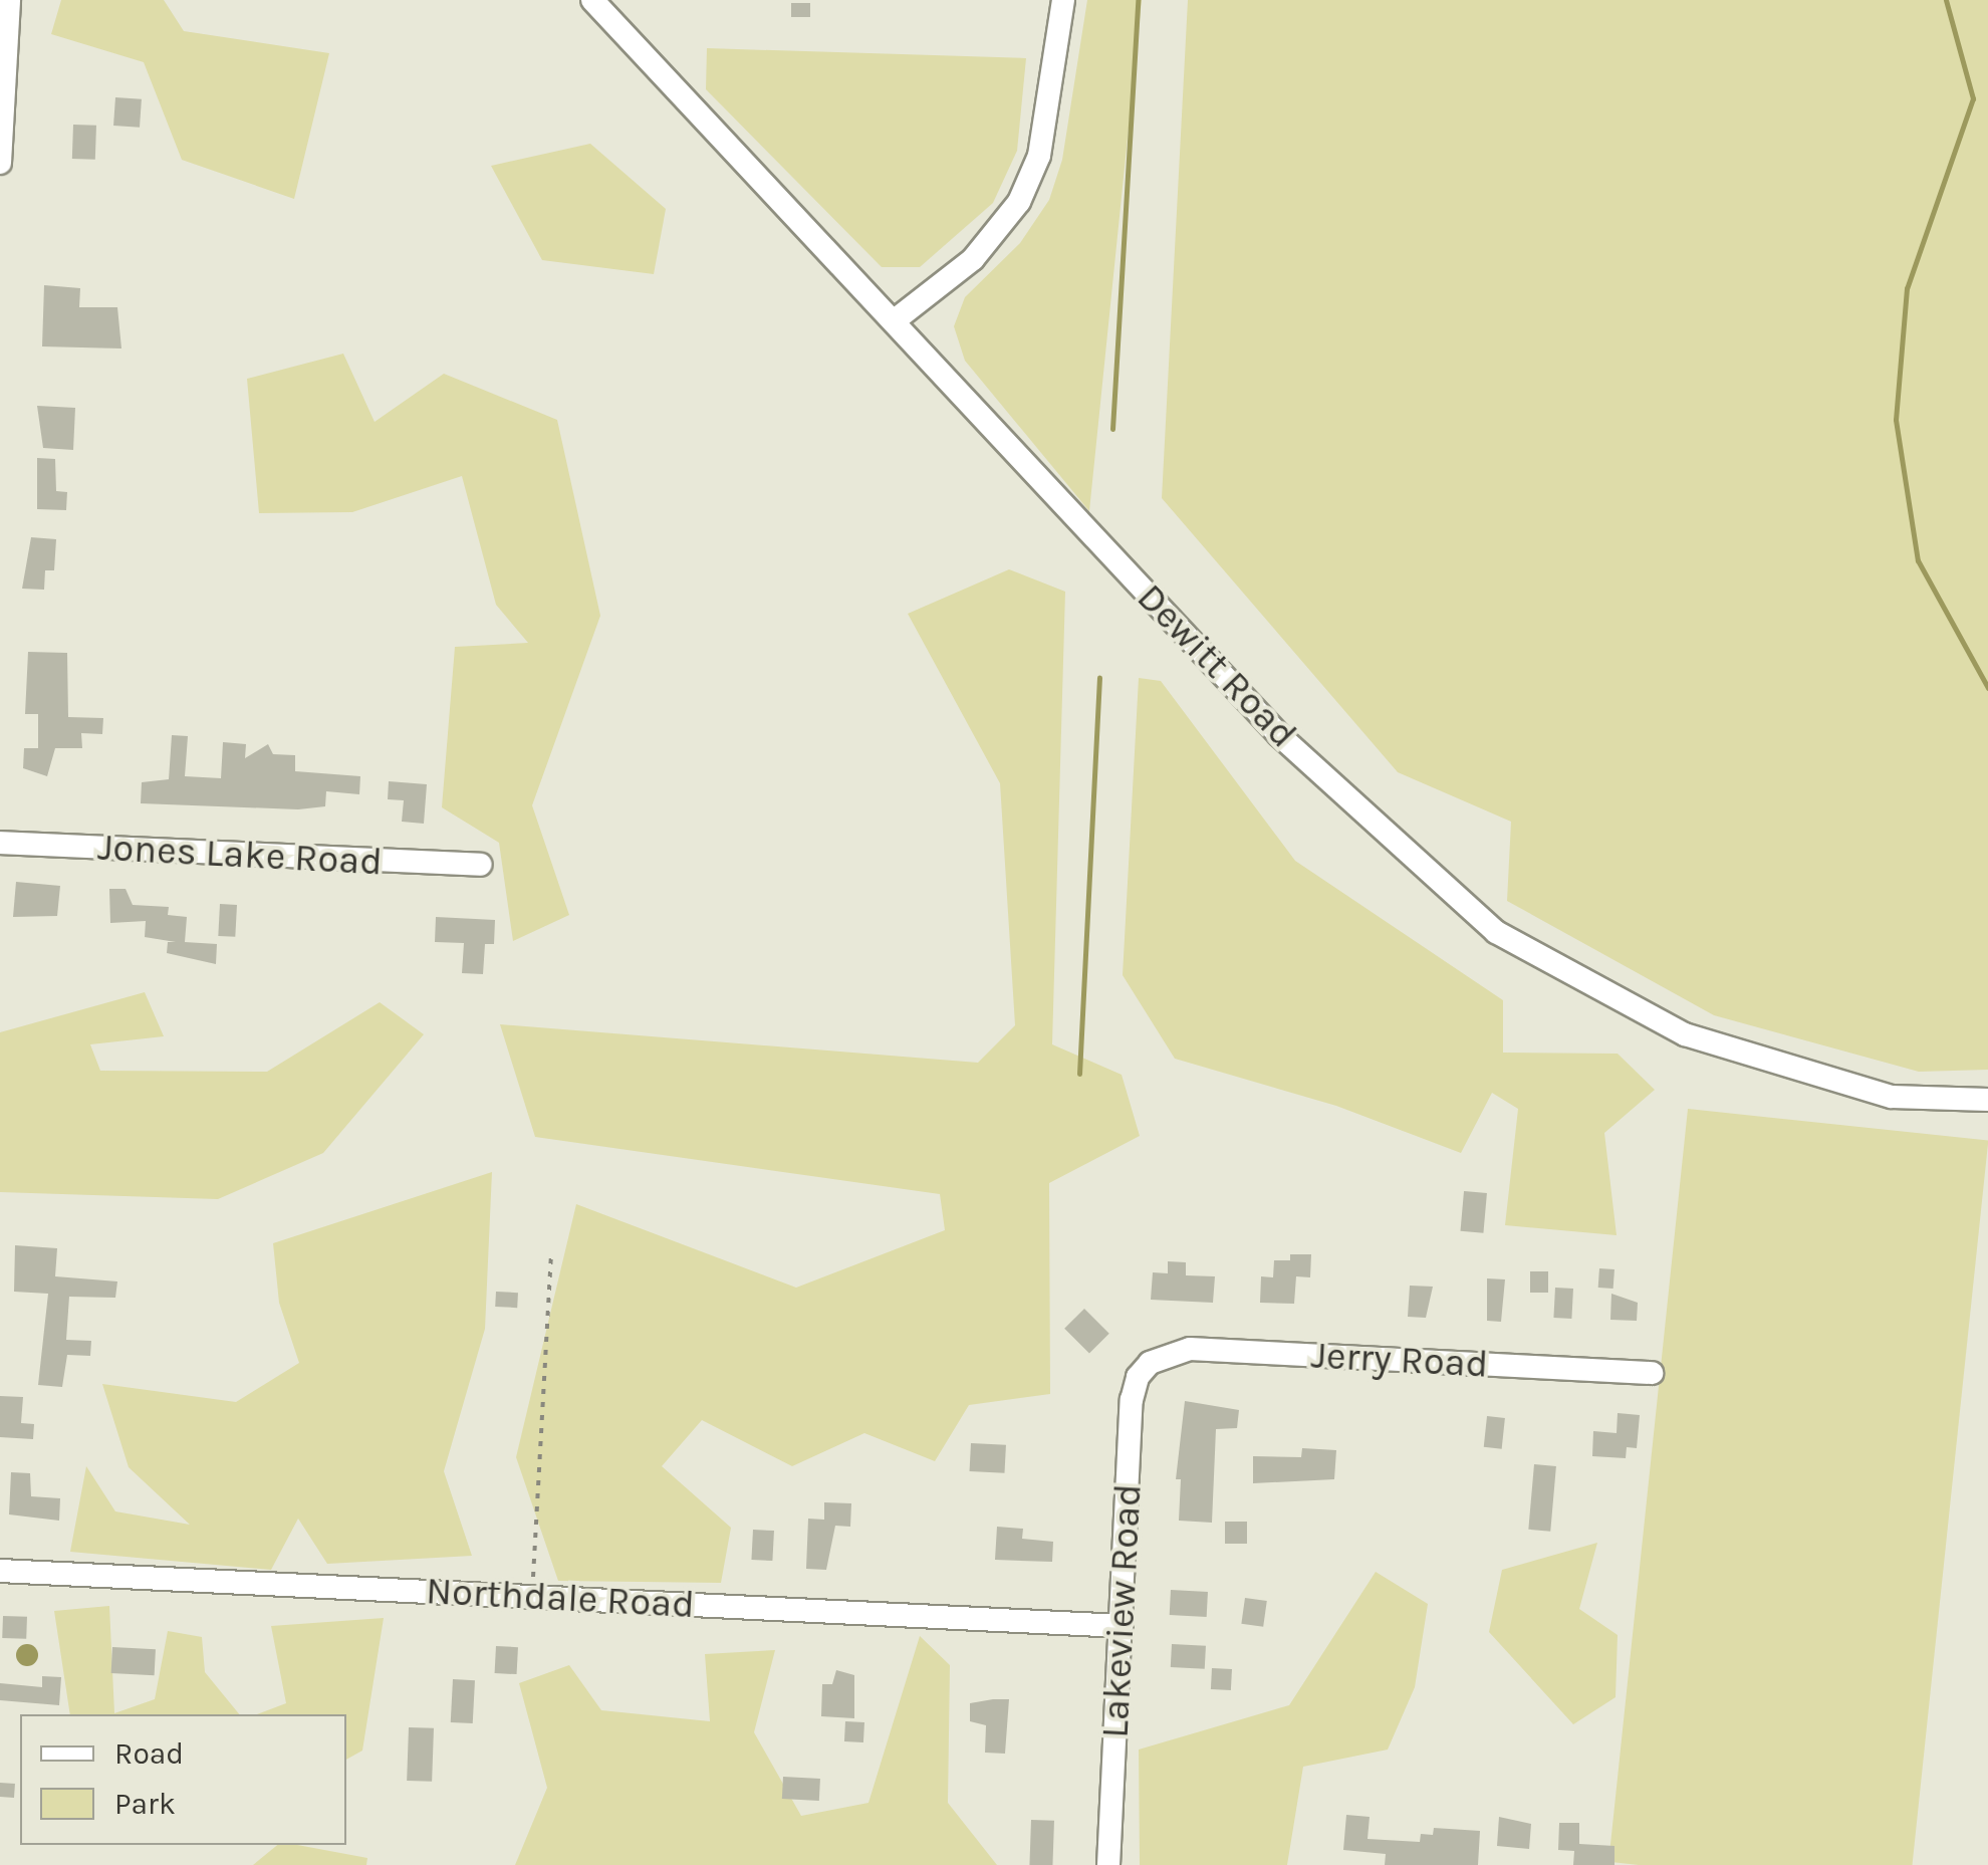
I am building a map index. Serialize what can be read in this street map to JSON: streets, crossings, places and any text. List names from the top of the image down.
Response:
{
  "streets": {
    "street": [
      "Dewitt Road",
      "Jones Lake Road",
      "Jerry Road",
      "Northdale Road",
      "Lakeview Road"
    ]
  },
  "crossings": [
    ["Jerry Road", "Lakeview Road"],
    ["Northdale Road", "Lakeview Road"]
  ],
  "legend": ["Road", "Park"]
}
